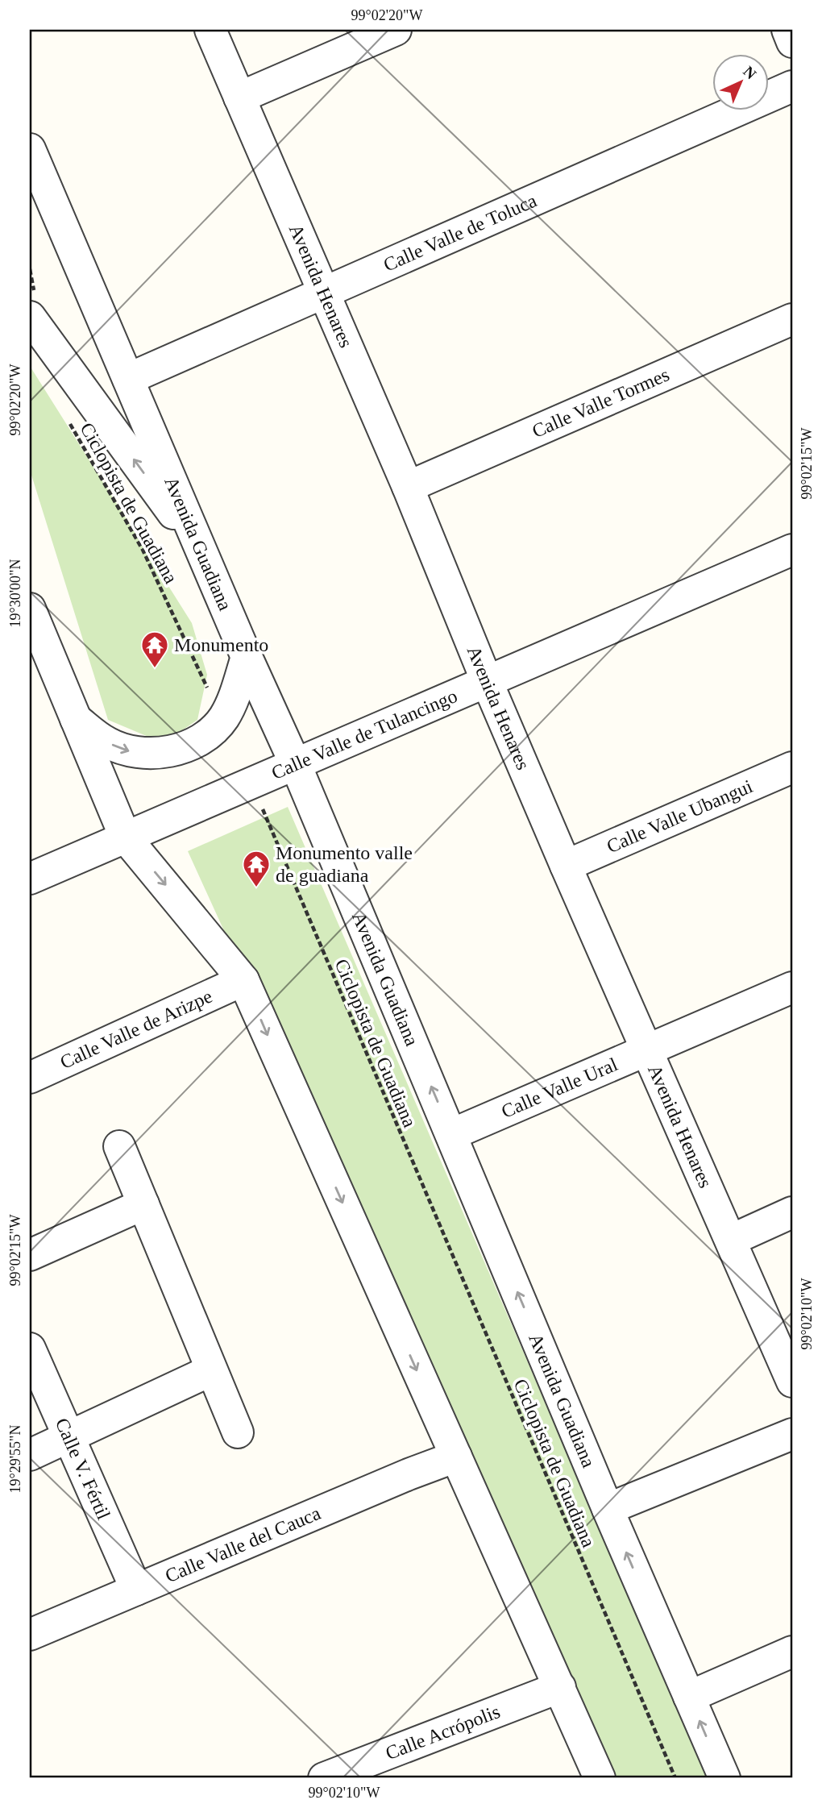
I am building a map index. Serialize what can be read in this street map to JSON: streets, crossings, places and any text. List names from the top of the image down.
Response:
{
  "streets": {
    "street": [
      "Calle Valle de Toluca",
      "Avenida Henares",
      "Calle Valle Tormes",
      "Avenida Guadiana",
      "Calle Valle de Tulancingo",
      "Calle Valle Ubangui",
      "Calle Valle de Arizpe",
      "Calle Valle Ural",
      "Calle V. Fértil",
      "Calle Valle del Cauca",
      "Calle Acrópolis"
    ],
    "path": ["Ciclopista de Guadiana"]
  },
  "crossings": [
    ["Calle Valle de Toluca", "Avenida Henares"],
    ["Calle Valle de Toluca", "Avenida Guadiana"],
    ["Avenida Henares", "Calle Valle Tormes"],
    ["Avenida Henares", "Calle Valle de Tulancingo"],
    ["Avenida Henares", "Calle Valle Ubangui"],
    ["Avenida Henares", "Calle Valle Ural"],
    ["Ciclopista de Guadiana", "Calle Valle de Tulancingo"],
    ["Avenida Guadiana", "Calle Valle de Tulancingo"],
    ["Avenida Guadiana", "Calle Valle Ural"],
    ["Calle V. Fértil", "Calle Valle del Cauca"]
  ],
  "places": {
    "temple": ["Monumento", "Monumento valle de guadiana"]
  },
  "north": "top right",
  "coordinates": [
    "99°02'20\"W",
    "99°02'15\"W",
    "19°30'00\"N",
    "99°02'10\"W",
    "19°29'55\"N"
  ]
}
